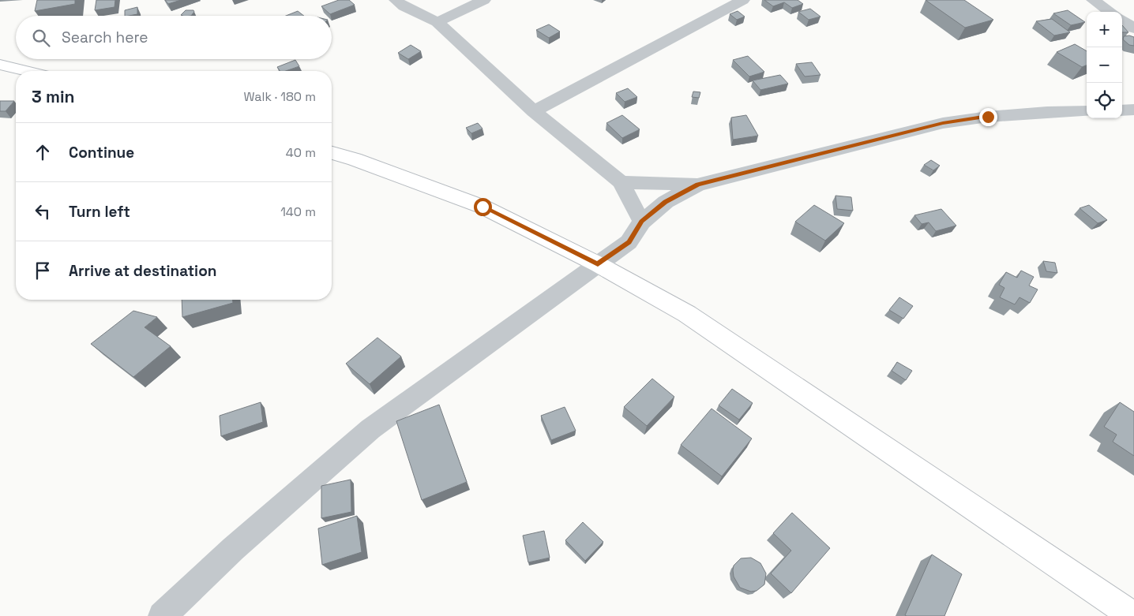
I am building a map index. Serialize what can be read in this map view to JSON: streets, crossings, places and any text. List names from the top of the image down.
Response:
{
  "page": {
    "map_buttons": ["+", "−"],
    "search": "Search here",
    "heading": ["3 min", "Walk · 180 m"],
    "list": [
      ["Continue", "40 m"],
      ["Turn left", "140 m"],
      "Arrive at destination"
    ]
  }
}
